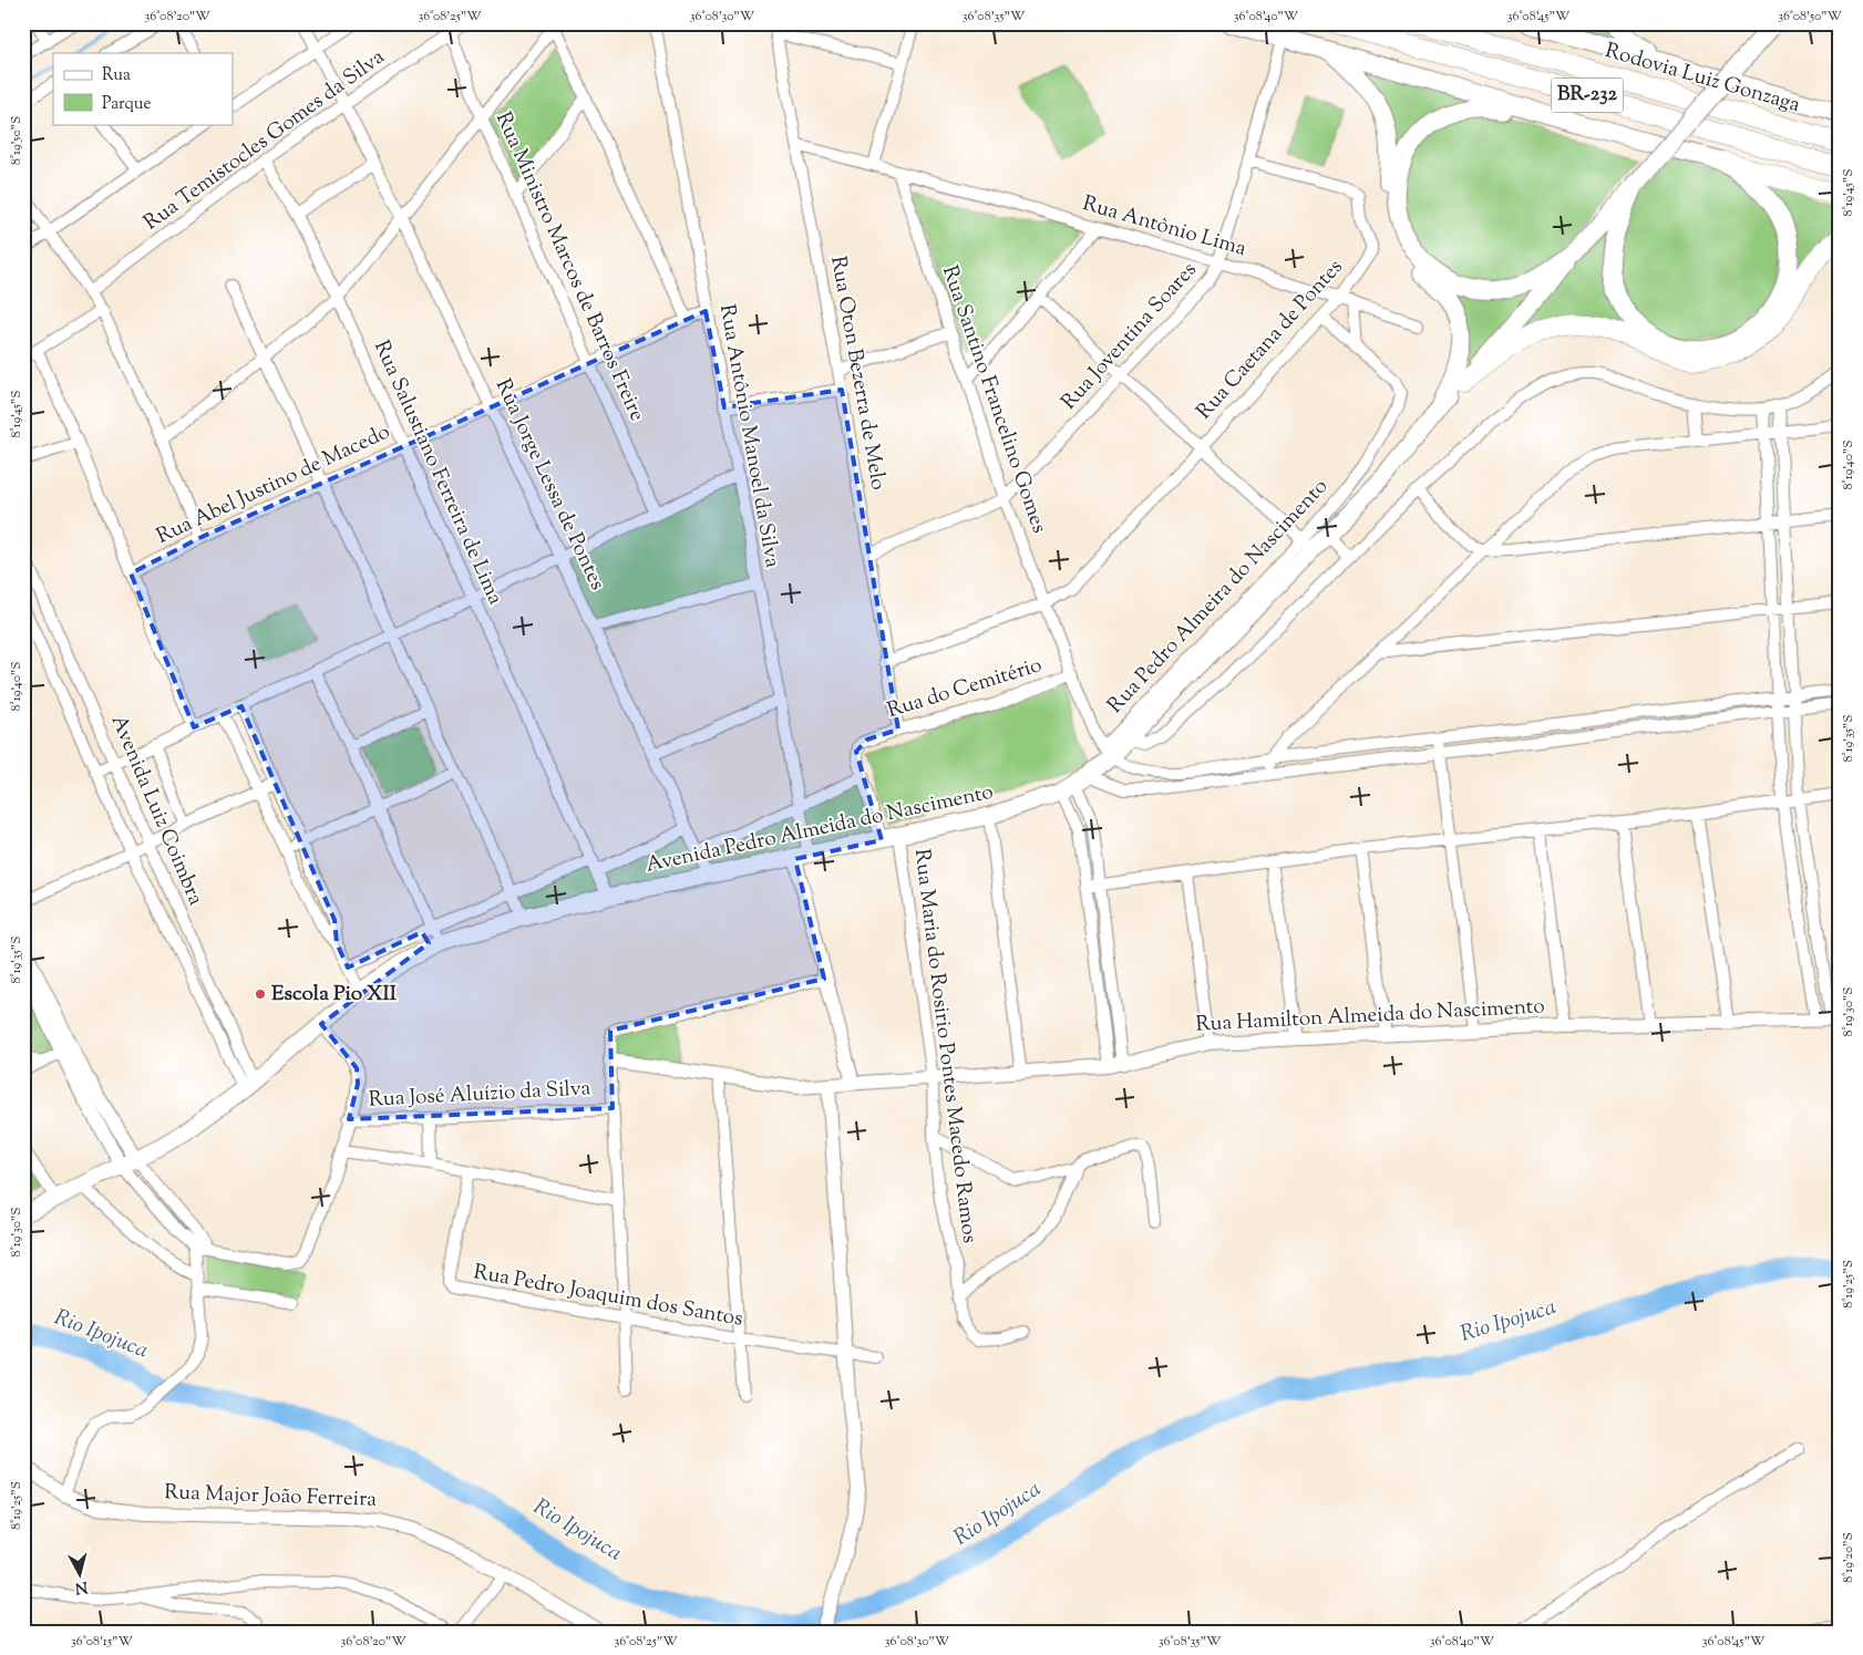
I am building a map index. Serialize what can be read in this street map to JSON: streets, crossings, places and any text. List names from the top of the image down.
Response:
{
  "streets": {
    "highway": ["Rodovia Luiz Gonzaga", "BR-232"],
    "main road": ["Avenida Pedro Almeida do Nascimento"],
    "street": [
      "Rua Temistocles Gomes da Silva",
      "Rua Antônio Lima",
      "Rua Ministro Marcos de Barros Freire",
      "Rua Joventina Soares",
      "Rua Caetana de Pontes",
      "Rua Oton Bezerra de Melo",
      "Rua Santino Francelino Gomes",
      "Rua Antônio Manoel da Silva",
      "Rua Salustiano Ferreira de Lima",
      "Rua Abel Justino de Macedo",
      "Rua Jorge Lessa de Pontes",
      "Rua Pedro Almeira do Nascimento",
      "Rua do Cemitério",
      "Avenida Luiz Coimbra",
      "Rua Hamilton Almeida do Nascimento",
      "Rua Maria do Rosirio Pontes Macedo Ramos",
      "Rua José Aluízio da Silva",
      "Rua Pedro Joaquim dos Santos",
      "Rua Major João Ferreira"
    ]
  },
  "crossings": [
    ["BR-232", "Rua Joventina Soares"],
    ["Rua Temistocles Gomes da Silva", "Rua Ministro Marcos de Barros Freire"],
    ["Rua Temistocles Gomes da Silva", "Rua Salustiano Ferreira de Lima"],
    ["Rua Temistocles Gomes da Silva", "Rua Jorge Lessa de Pontes"],
    ["Rua Antônio Lima", "Rua Joventina Soares"],
    ["Rua Antônio Lima", "Rua Caetana de Pontes"],
    ["Rua Antônio Lima", "Rua Oton Bezerra de Melo"],
    ["Rua Antônio Lima", "Rua Santino Francelino Gomes"],
    ["Rua Ministro Marcos de Barros Freire", "Rua Abel Justino de Macedo"],
    ["Rua Joventina Soares", "Rua Caetana de Pontes"],
    ["Rua Joventina Soares", "Rua Oton Bezerra de Melo"],
    ["Rua Joventina Soares", "Rua Santino Francelino Gomes"],
    ["Rua Caetana de Pontes", "Rua Oton Bezerra de Melo"],
    ["Rua Caetana de Pontes", "Rua Santino Francelino Gomes"],
    ["Rua Caetana de Pontes", "Rua Pedro Almeira do Nascimento"],
    ["Rua Caetana de Pontes", "Avenida Pedro Almeida do Nascimento"],
    ["Rua Oton Bezerra de Melo", "Rua do Cemitério"],
    ["Rua Santino Francelino Gomes", "Rua Pedro Almeira do Nascimento"],
    ["Rua Santino Francelino Gomes", "Rua do Cemitério"],
    ["Rua Santino Francelino Gomes", "Avenida Pedro Almeida do Nascimento"],
    ["Rua Antônio Manoel da Silva", "Rua Abel Justino de Macedo"],
    ["Rua Antônio Manoel da Silva", "Avenida Pedro Almeida do Nascimento"],
    ["Rua Salustiano Ferreira de Lima", "Rua Abel Justino de Macedo"],
    ["Rua Salustiano Ferreira de Lima", "Avenida Pedro Almeida do Nascimento"],
    ["Rua Abel Justino de Macedo", "Rua Jorge Lessa de Pontes"],
    ["Rua Jorge Lessa de Pontes", "Avenida Pedro Almeida do Nascimento"],
    ["Rua Pedro Almeira do Nascimento", "Avenida Pedro Almeida do Nascimento"],
    ["Avenida Luiz Coimbra", "Avenida Pedro Almeida do Nascimento"],
    ["Avenida Pedro Almeida do Nascimento", "Rua Maria do Rosirio Pontes Macedo Ramos"],
    ["Rua Hamilton Almeida do Nascimento", "Rua Maria do Rosirio Pontes Macedo Ramos"]
  ],
  "water": ["Rio Ipojuca"],
  "places": ["Escola Pio XII"],
  "legend": ["Rua", "Parque"],
  "north": "bottom",
  "coordinates": [
    "36°08'20\"W",
    "36°08'25\"W",
    "36°08'30\"W",
    "36°08'35\"W",
    "36°08'40\"W",
    "36°08'45\"W",
    "36°08'50\"W",
    "8°19'50\"S",
    "8°19'45\"S",
    "8°19'40\"S",
    "8°19'35\"S",
    "8°19'30\"S",
    "8°19'25\"S",
    "8°19'20\"S",
    "36°08'15\"W"
  ]
}
